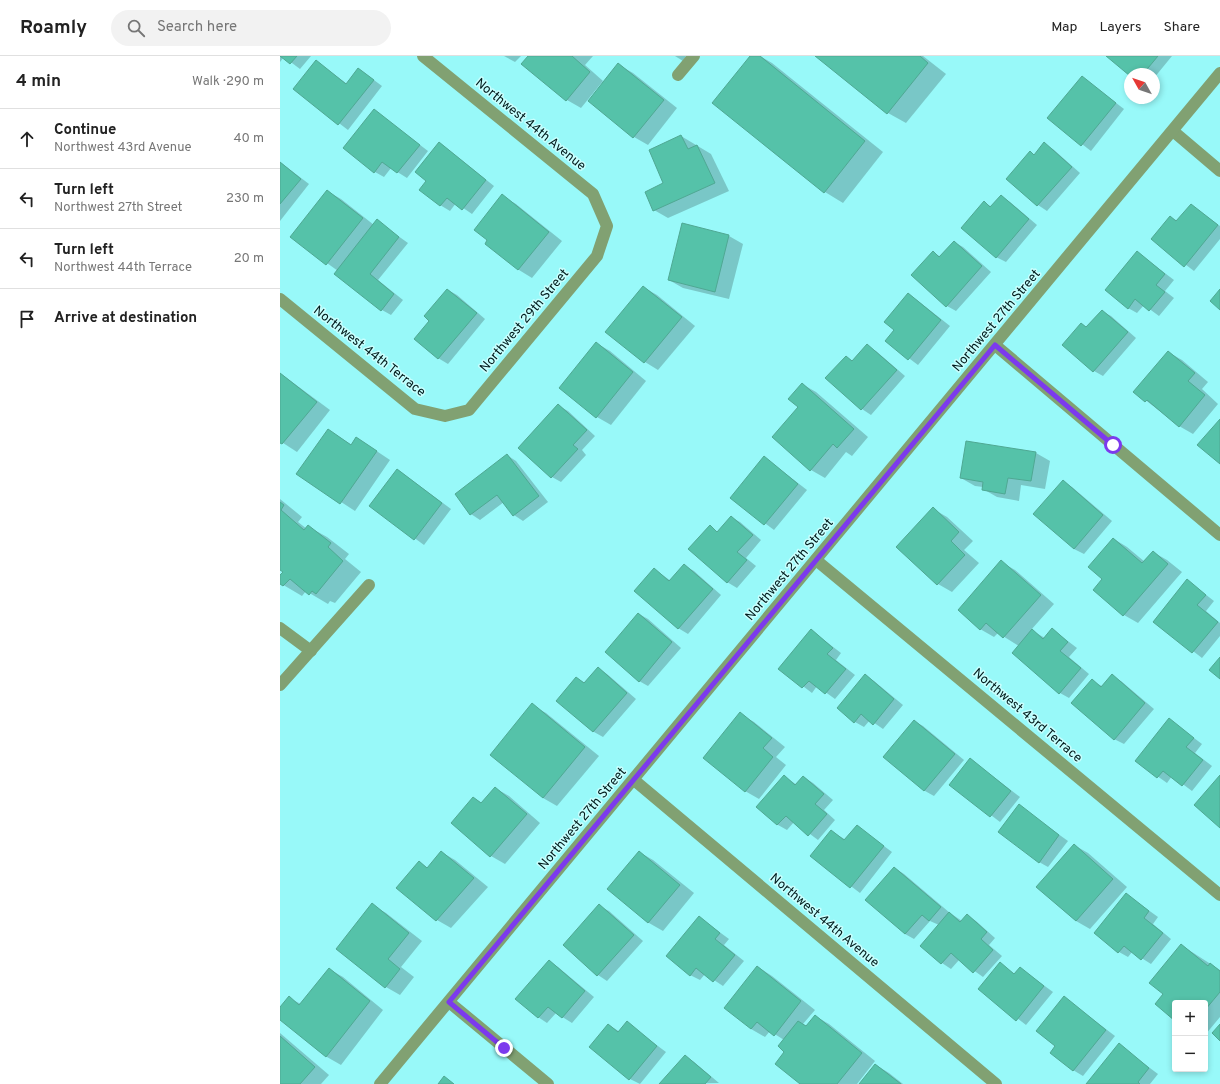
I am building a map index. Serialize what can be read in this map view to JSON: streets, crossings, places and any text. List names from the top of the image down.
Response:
{
  "streets": {
    "street": [
      "Northwest 44th Avenue",
      "Northwest 29th Street",
      "Northwest 27th Street",
      "Northwest 44th Terrace",
      "Northwest 43rd Terrace"
    ]
  },
  "crossings": [
    ["Northwest 44th Avenue", "Northwest 29th Street"],
    ["Northwest 44th Avenue", "Northwest 27th Street"],
    ["Northwest 29th Street", "Northwest 44th Terrace"],
    ["Northwest 27th Street", "Northwest 43rd Terrace"]
  ],
  "north": "top left",
  "page": {
    "header": "Roamly",
    "search": "Search here",
    "nav": ["Map", "Layers", "Share"],
    "heading": ["4 min", "Walk · 290 m"],
    "list": [
      ["Continue", "Northwest 43rd Avenue", "40 m"],
      ["Turn left", "Northwest 27th Street", "230 m"],
      ["Turn left", "Northwest 44th Terrace", "20 m"],
      "Arrive at destination"
    ],
    "map_buttons": ["+", "−"]
  }
}
